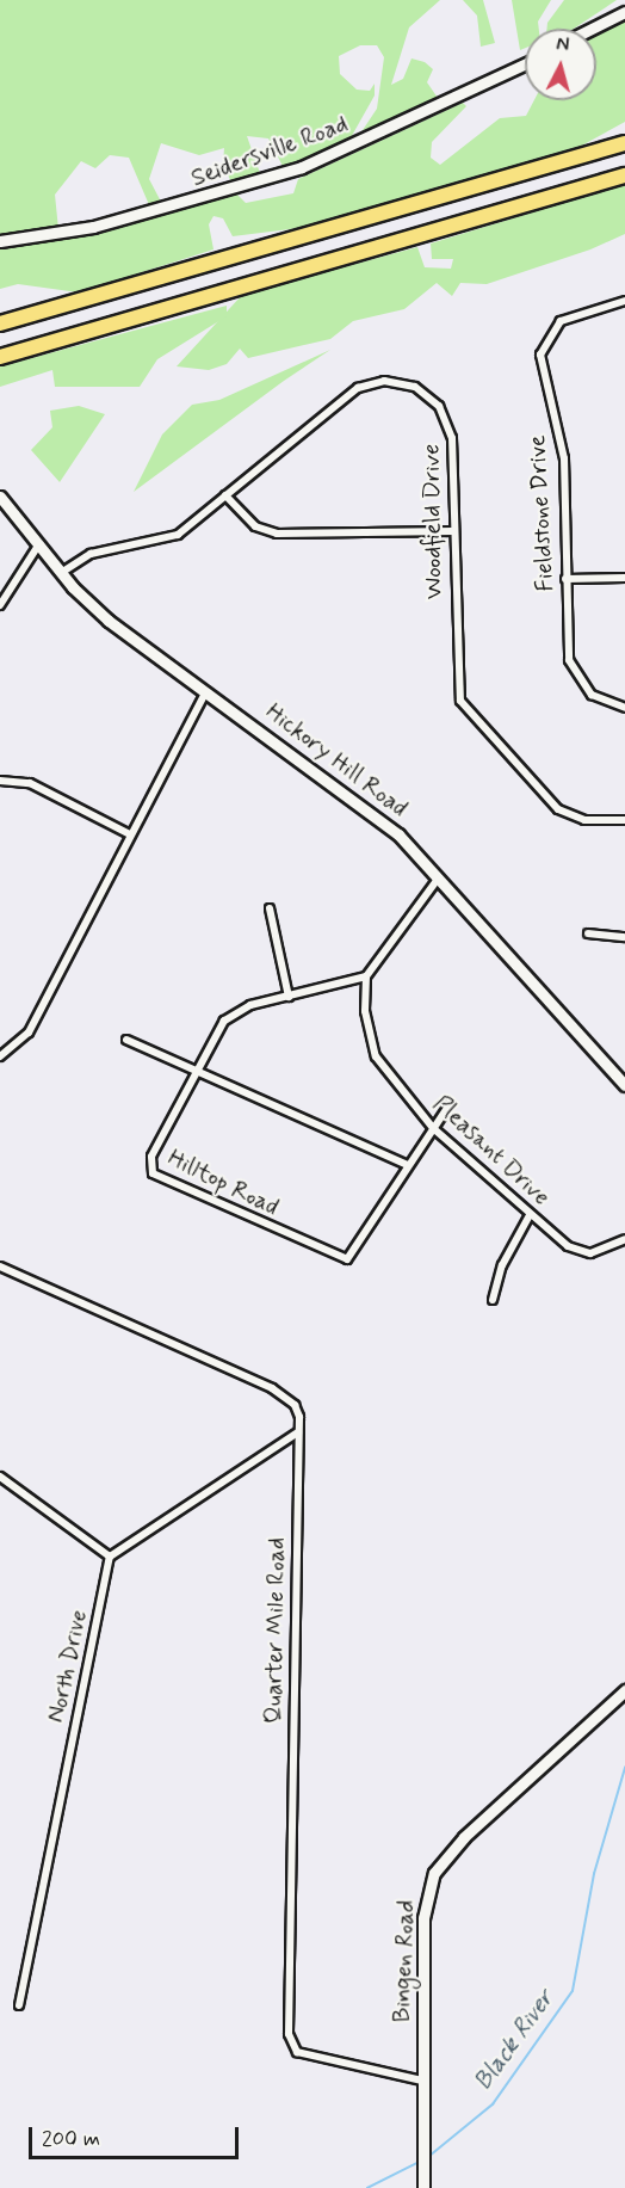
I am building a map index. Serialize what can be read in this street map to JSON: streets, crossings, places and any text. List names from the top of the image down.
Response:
{
  "streets": {
    "street": [
      "Seidersville Road",
      "Fieldstone Drive",
      "Woodfield Drive",
      "Hickory Hill Road",
      "Pleasant Drive",
      "Hilltop Road",
      "Quarter Mile Road",
      "North Drive",
      "Bingen Road"
    ]
  },
  "crossings": [
    ["Woodfield Drive", "Hickory Hill Road"],
    ["Pleasant Drive", "Hilltop Road"],
    ["Quarter Mile Road", "Bingen Road"]
  ],
  "water": ["Black River"],
  "scale_bar": "200 m",
  "north": "top"
}
